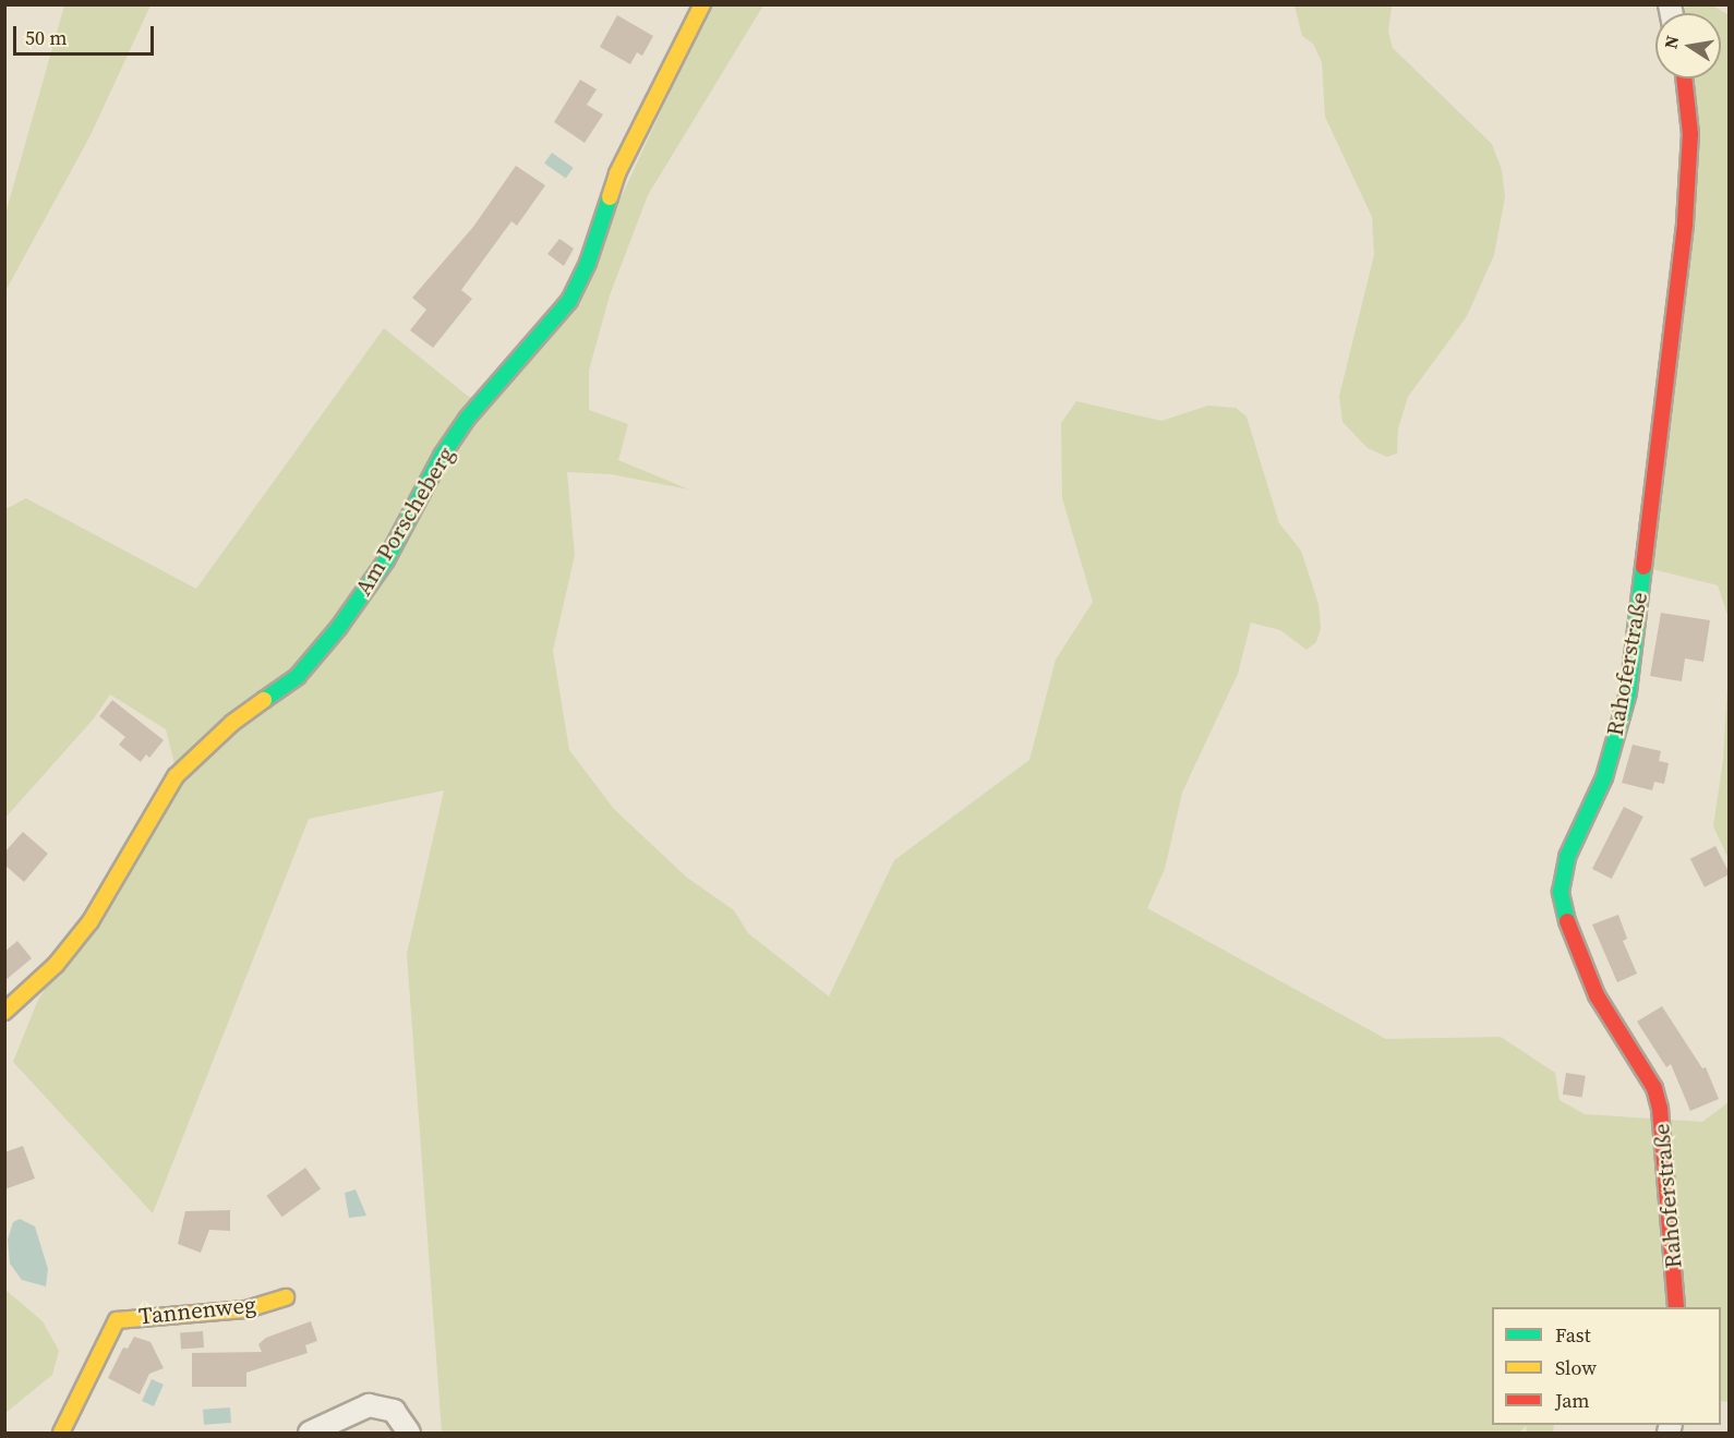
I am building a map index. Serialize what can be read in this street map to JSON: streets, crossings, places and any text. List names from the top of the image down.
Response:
{
  "streets": {
    "street": ["Am Porscheberg", "Rahoferstraße", "Tannenweg"]
  },
  "legend": ["Fast", "Slow", "Jam"],
  "scale_bar": "50 m",
  "north": "left"
}
